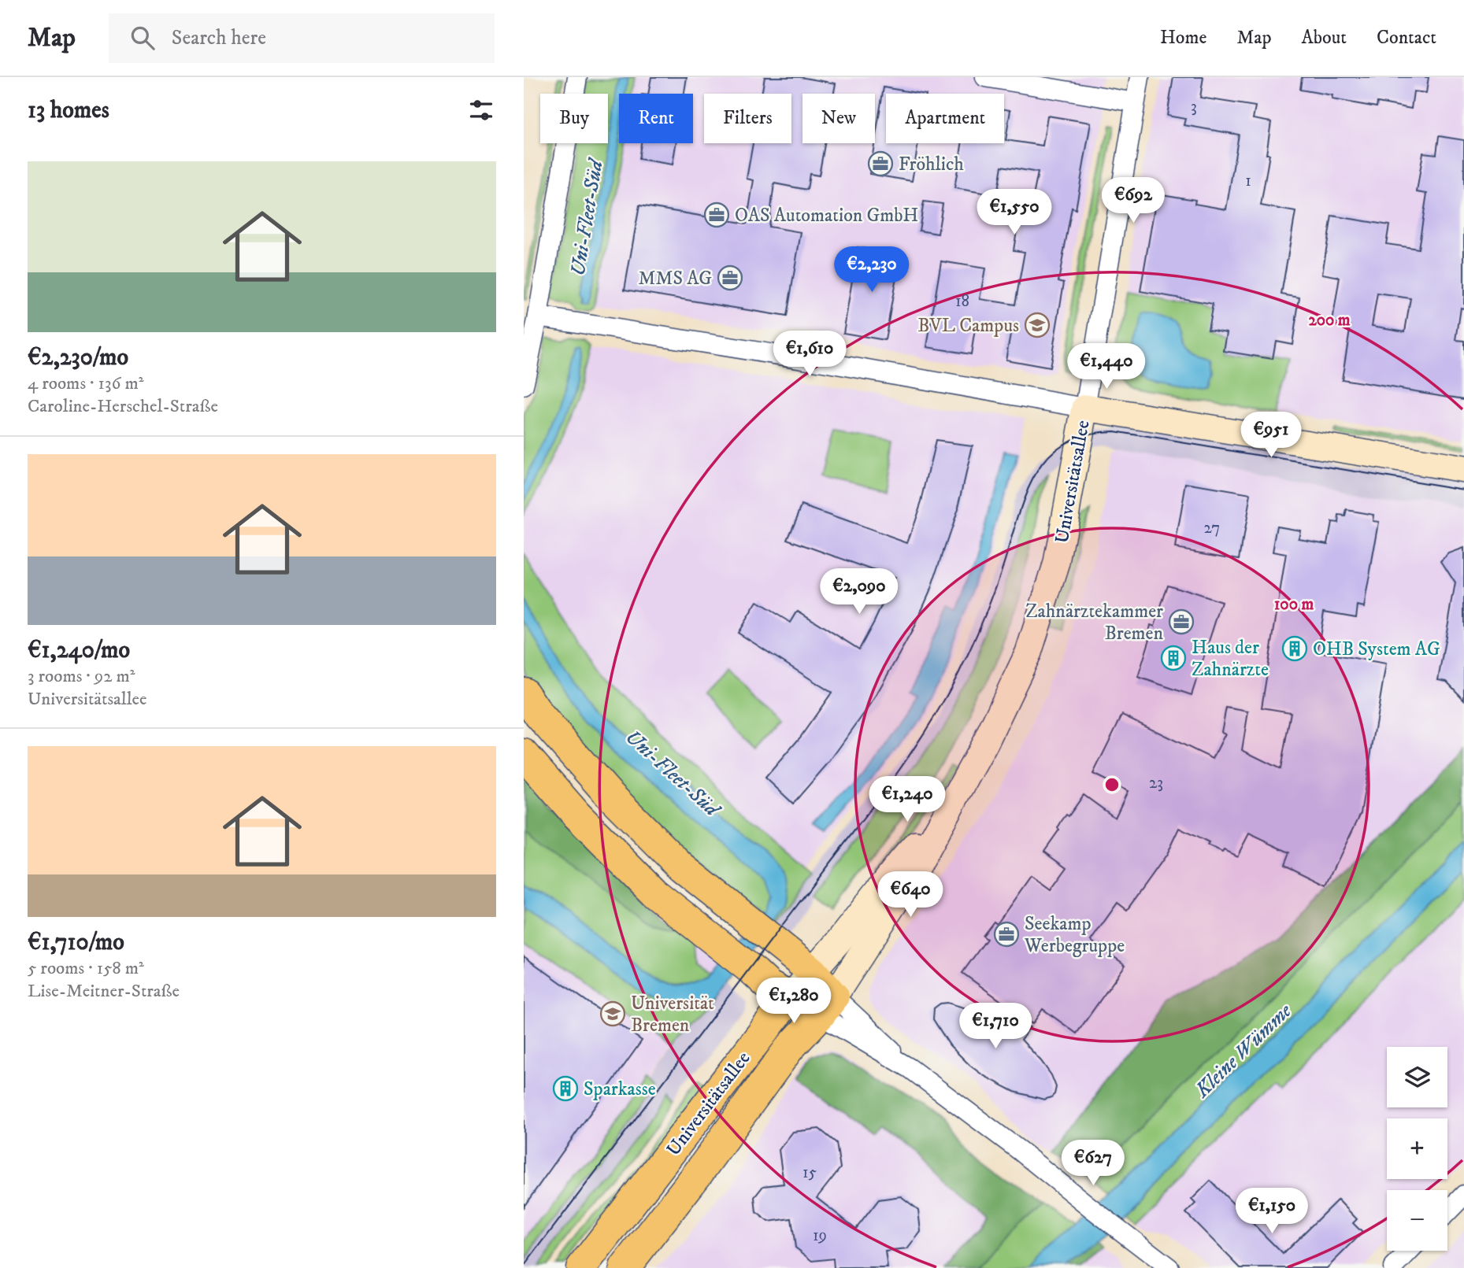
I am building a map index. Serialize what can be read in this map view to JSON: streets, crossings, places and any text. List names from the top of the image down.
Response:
{
  "streets": {
    "main road": ["Universitätsallee"]
  },
  "water": ["Uni-Fleet-Süd", "Kleine Wümme"],
  "places": {
    "office": [
      "Fröhlich",
      "OAS Automation GmbH",
      "MMS AG",
      "Zahnärztekammer Bremen",
      "Seekamp Werbegruppe"
    ],
    "school or university": ["BVL Campus", "Universität Bremen"],
    "building": ["OHB System AG", "Haus der Zahnärzte", "Sparkasse"]
  },
  "house_numbers": [
    "3",
    "1",
    "18",
    "27",
    "23",
    "15",
    "19"
  ],
  "page": {
    "header": "Map",
    "search": "Search here",
    "nav": [
      "Home",
      "Map",
      "About",
      "Contact"
    ],
    "heading": "13 homes",
    "chip": [
      "Buy",
      "Rent",
      "Filters",
      "New",
      "Apartment"
    ],
    "list": [
      {
        "name": "€2,230/mo",
        "note": "4 rooms · 136 m² · Caroline-Herschel-Straße"
      },
      {
        "name": "€1,240/mo",
        "note": "3 rooms · 92 m² · Universitätsallee"
      },
      {
        "name": "€1,710/mo",
        "note": "5 rooms · 158 m² · Lise-Meitner-Straße"
      }
    ],
    "price": [
      "€692",
      "€1,550",
      "€2,230",
      "€1,610",
      "€1,440",
      "€951",
      "€2,090",
      "€1,240",
      "€640",
      "€1,280",
      "€1,710",
      "€627",
      "€1,150"
    ],
    "map_buttons": ["+", "−"]
  },
  "rings": ["200 m", "100 m"]
}
